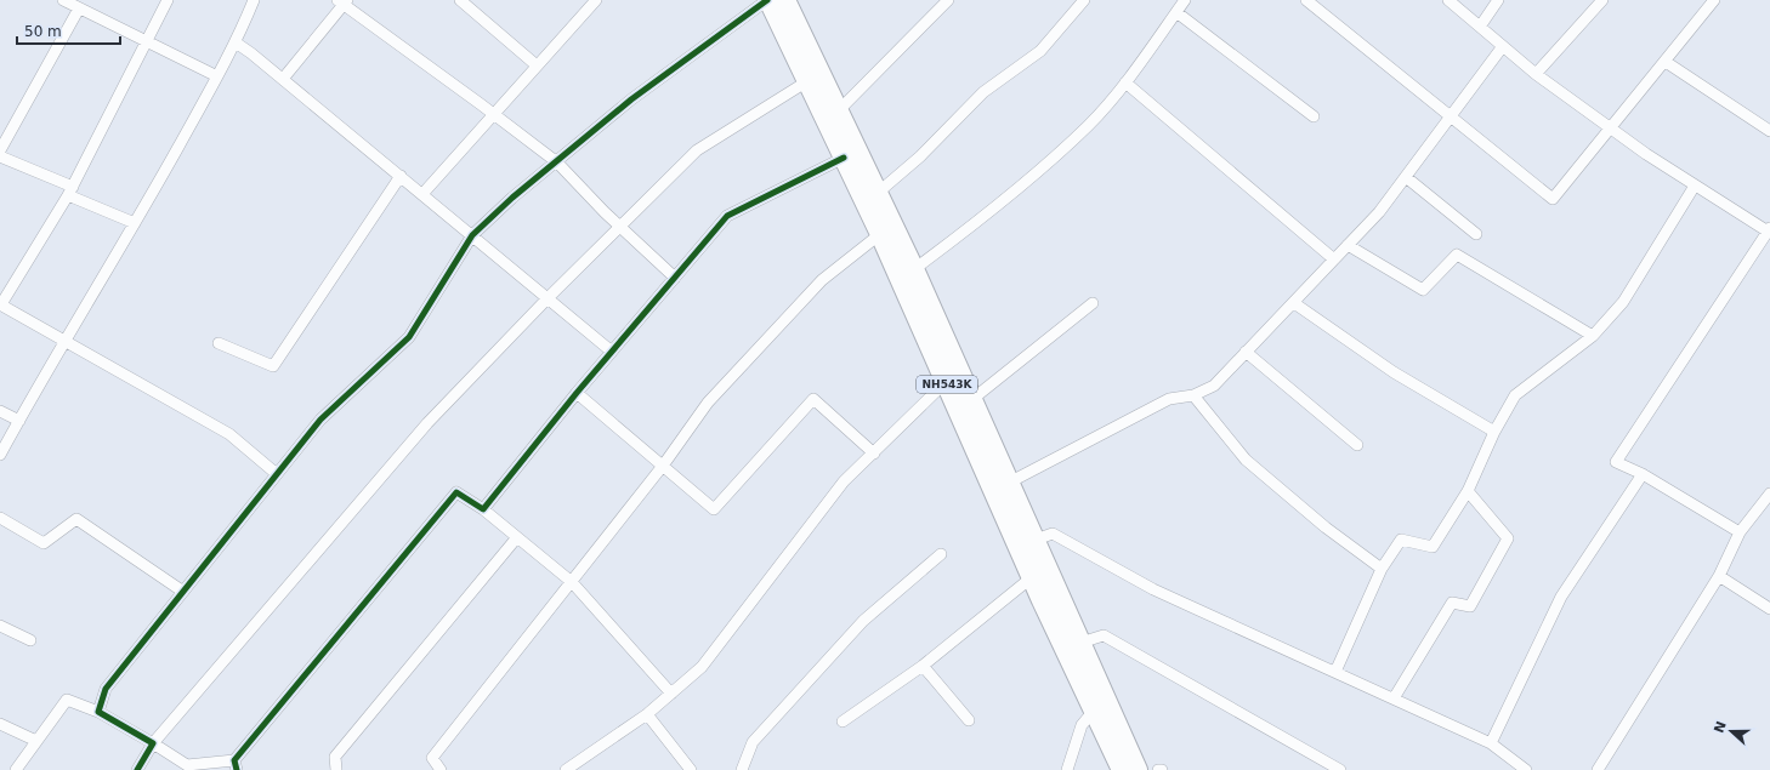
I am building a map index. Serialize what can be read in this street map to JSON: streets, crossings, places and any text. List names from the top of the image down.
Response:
{
  "streets": {
    "highway": ["NH543K"]
  },
  "scale_bar": "50 m",
  "north": "left"
}
